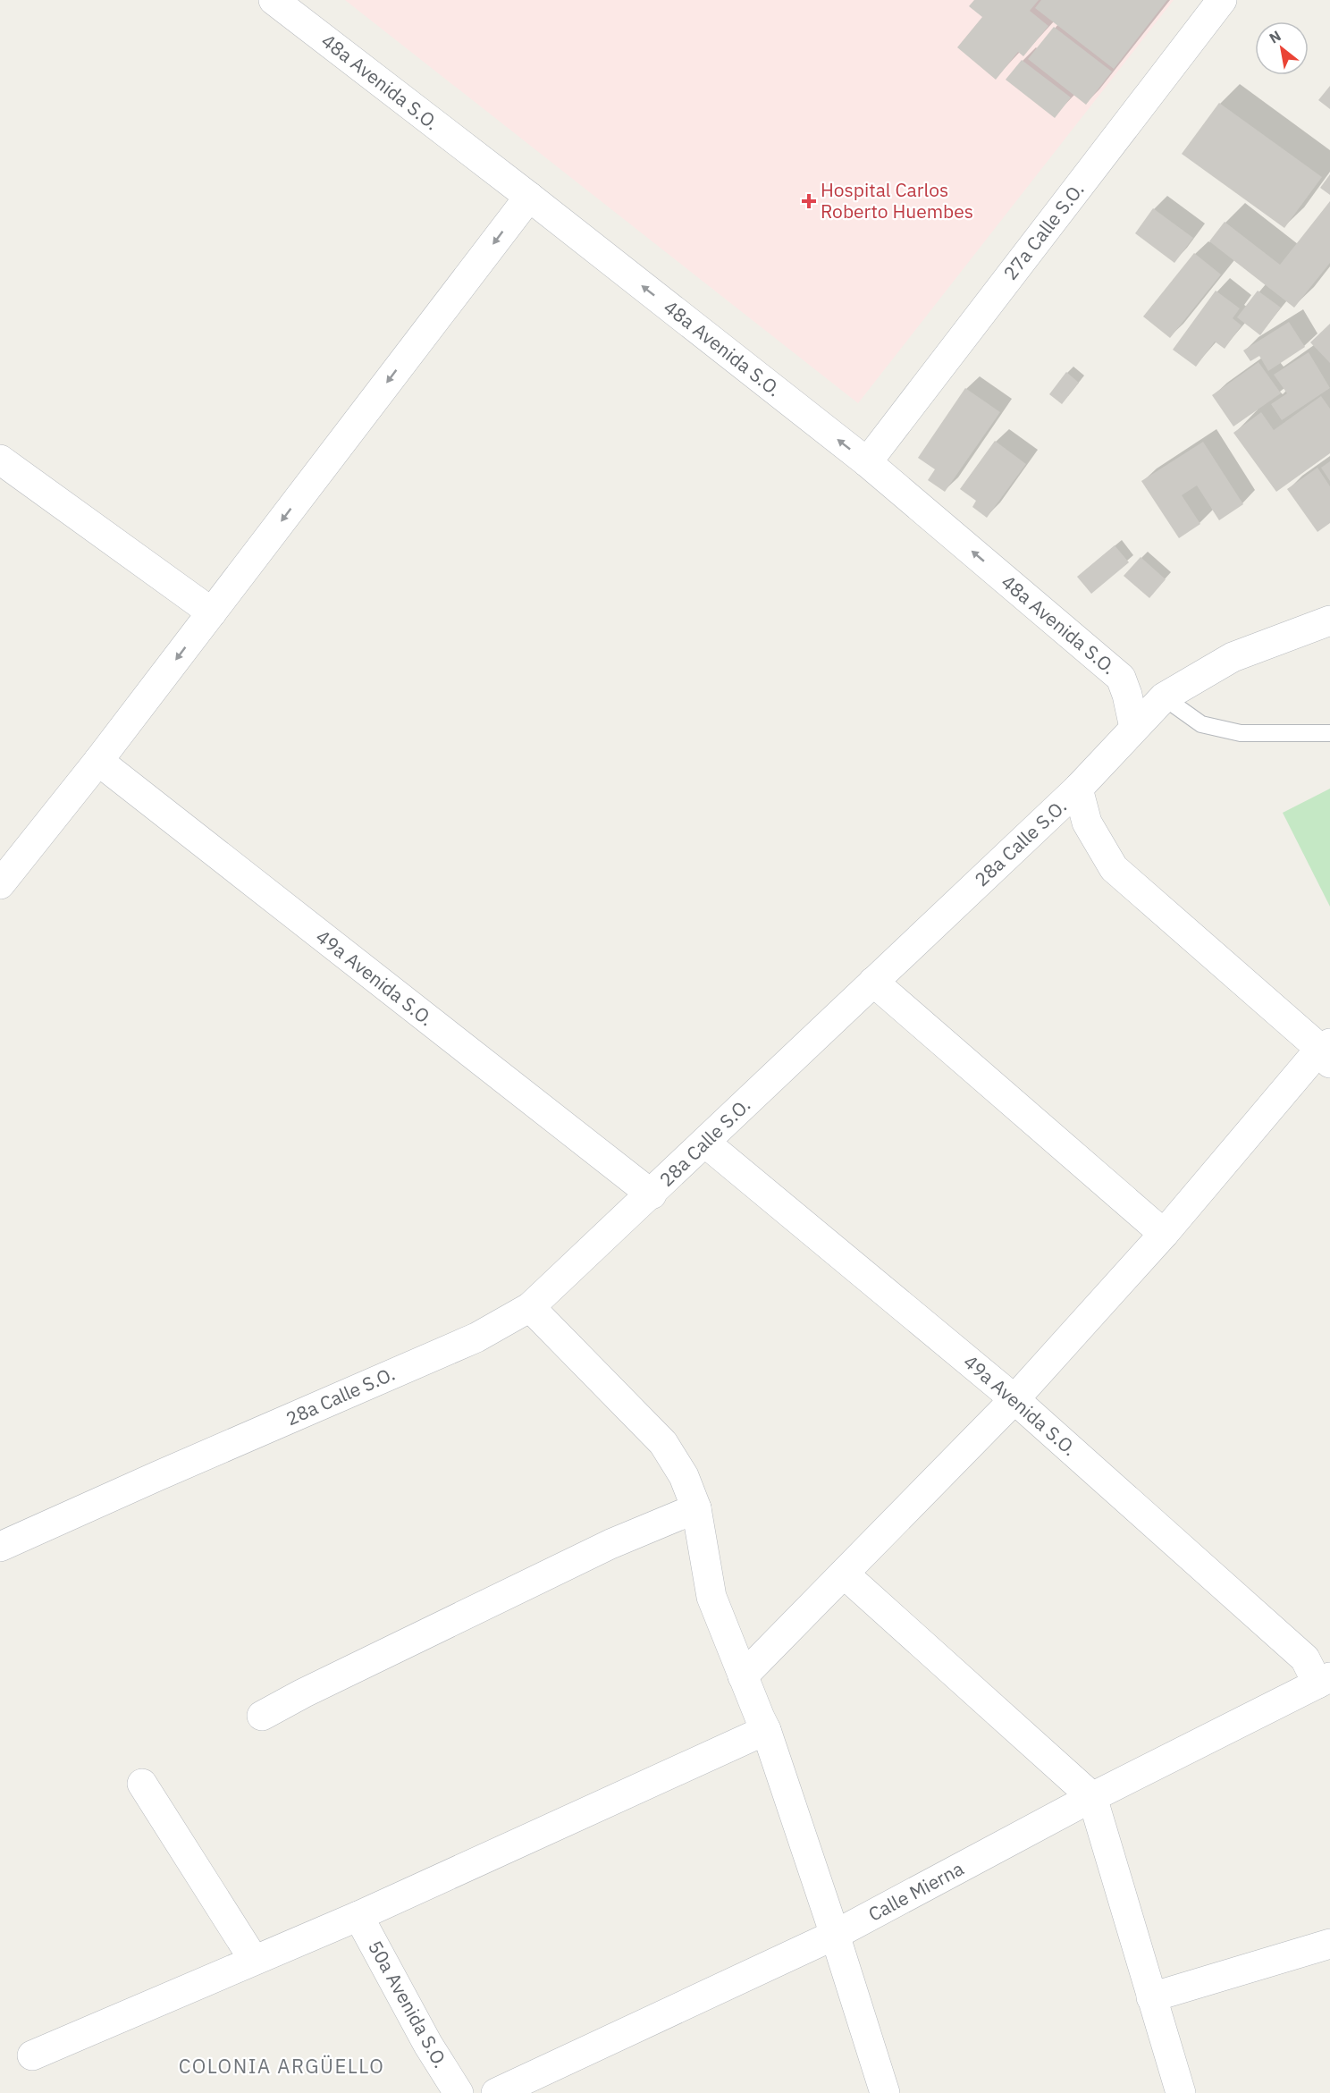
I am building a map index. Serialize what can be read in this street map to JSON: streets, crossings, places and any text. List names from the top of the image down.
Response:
{
  "streets": {
    "street": [
      "48a Avenida S.O.",
      "27a Calle S.O.",
      "28a Calle S.O.",
      "49a Avenida S.O.",
      "Calle Mierna",
      "50a Avenida S.O."
    ]
  },
  "crossings": [
    ["48a Avenida S.O.", "27a Calle S.O."],
    ["48a Avenida S.O.", "28a Calle S.O."],
    ["28a Calle S.O.", "49a Avenida S.O."],
    ["49a Avenida S.O.", "Calle Mierna"]
  ],
  "one_way": ["48a Avenida S.O."],
  "districts": ["COLONIA ARGÜELLO"],
  "places": {
    "health": ["Hospital Carlos Roberto Huembes"]
  },
  "north": "top left"
}
